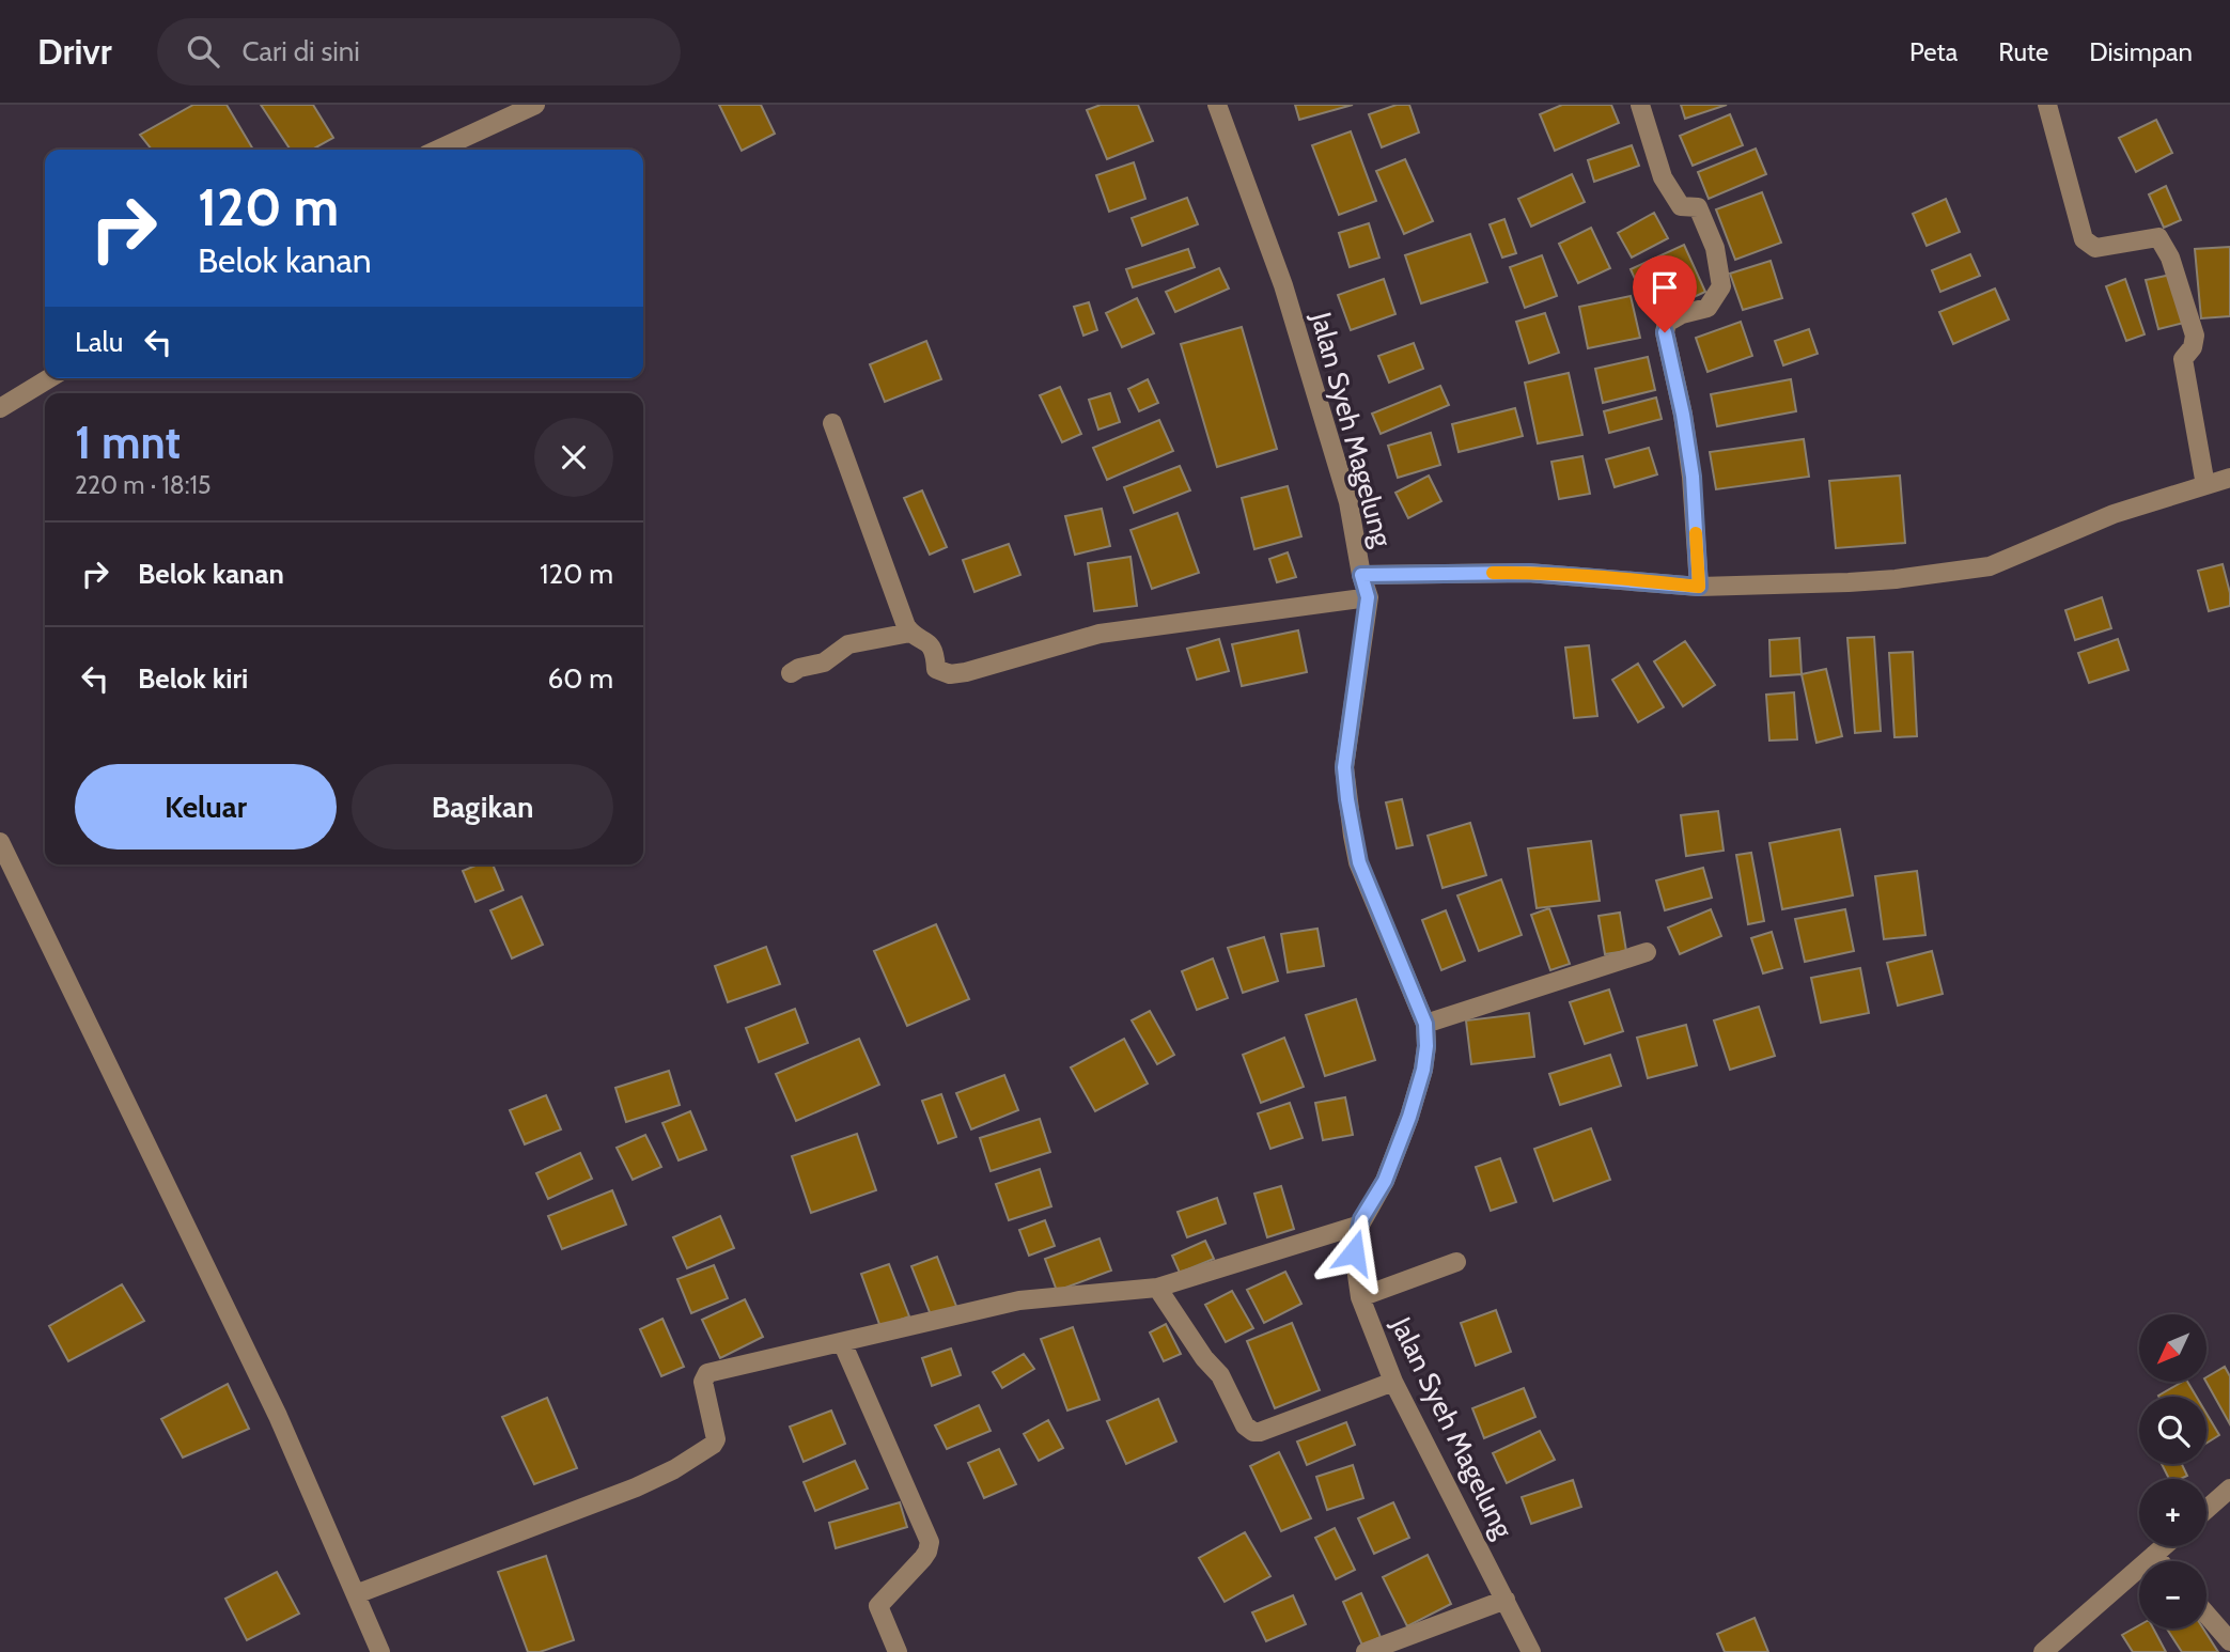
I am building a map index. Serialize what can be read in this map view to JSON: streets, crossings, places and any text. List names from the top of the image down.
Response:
{
  "streets": {
    "street": ["Jalan Syeh Magelung"]
  },
  "north": "bottom left",
  "page": {
    "header": "Drivr",
    "search": "Cari di sini",
    "nav": ["Peta", "Rute", "Disimpan"],
    "turn": ["120 m", "Belok kanan"],
    "then": "Lalu",
    "heading": ["1 mnt", "220 m · 18:15"],
    "list": [
      {
        "name": "Belok kanan",
        "value": "120 m"
      },
      {
        "name": "Belok kiri",
        "value": "60 m"
      }
    ],
    "buttons": ["Keluar", "Bagikan"],
    "map_buttons": ["+", "−"]
  }
}
